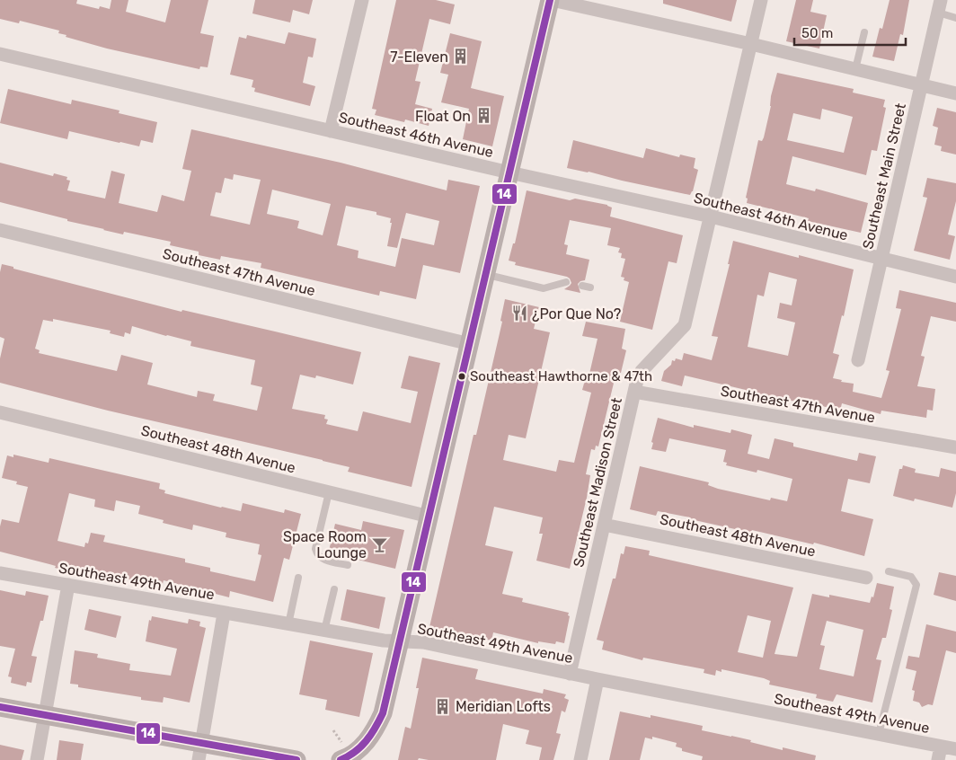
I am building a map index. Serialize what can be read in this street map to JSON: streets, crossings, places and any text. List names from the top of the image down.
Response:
{
  "streets": {
    "street": [
      "Southeast 46th Avenue",
      "Southeast Main Street",
      "Southeast 47th Avenue",
      "Southeast 48th Avenue",
      "Southeast Madison Street",
      "Southeast 49th Avenue"
    ]
  },
  "crossings": [
    ["Southeast 46th Avenue", "Southeast Main Street"],
    ["Southeast 46th Avenue", "Southeast Madison Street"],
    ["Southeast 47th Avenue", "Southeast Madison Street"],
    ["Southeast 48th Avenue", "Southeast Madison Street"],
    ["Southeast Madison Street", "Southeast 49th Avenue"]
  ],
  "places": {
    "building": ["7-Eleven", "Float On", "Meridian Lofts"],
    "restaurant": ["¿Por Que No?"],
    "other": ["Southeast Hawthorne & 47th"],
    "bar": ["Space Room Lounge"]
  },
  "lines": ["transit line 14"],
  "scale_bar": "50 m"
}
